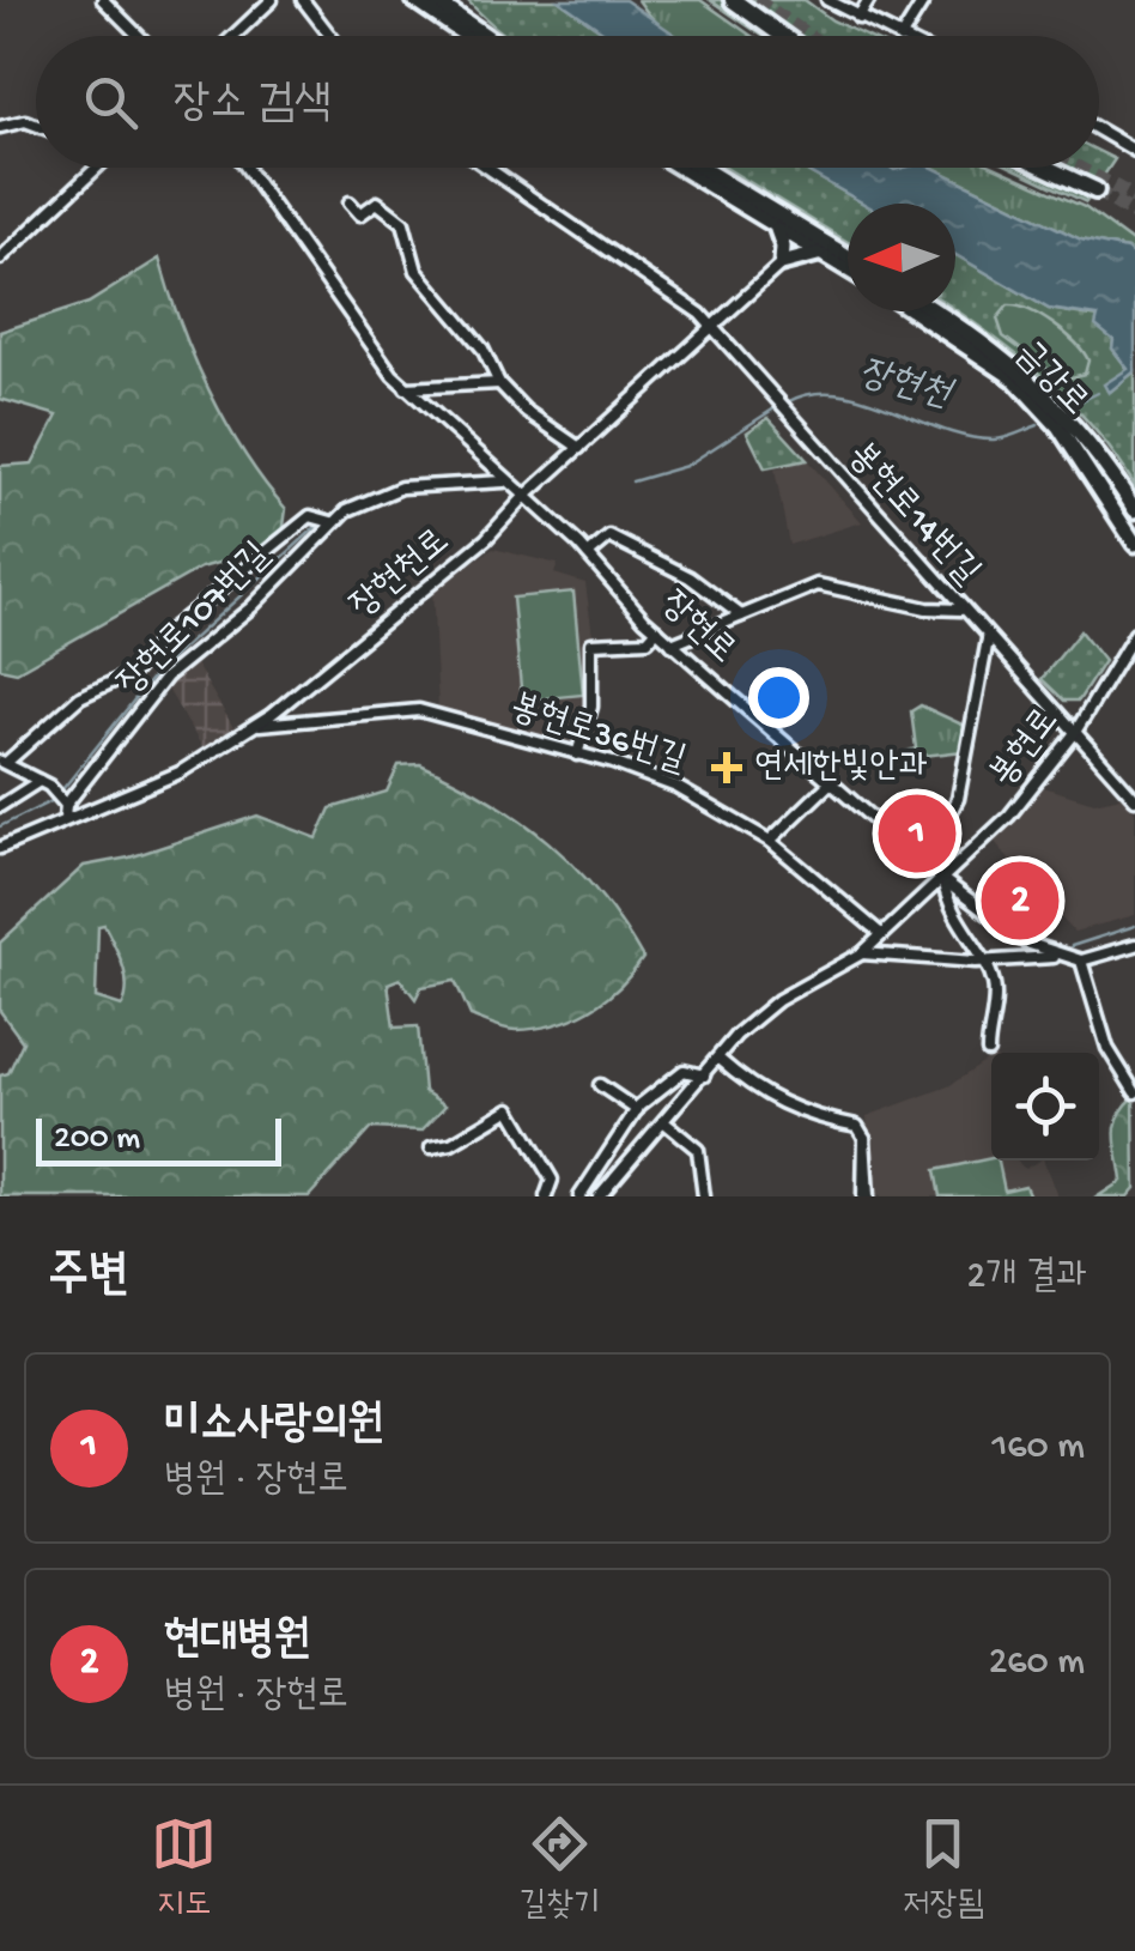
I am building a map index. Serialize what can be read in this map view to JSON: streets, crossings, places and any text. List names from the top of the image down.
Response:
{
  "streets": {
    "main road": ["금강로"],
    "street": [
      "봉현로14번길",
      "장현천로",
      "장현로107번길",
      "장현로",
      "봉현로36번길",
      "봉현로"
    ]
  },
  "crossings": [
    ["봉현로14번길", "장현천로"],
    ["봉현로14번길", "봉현로"],
    ["장현천로", "장현로"],
    ["장현천로", "봉현로36번길"],
    ["장현로107번길", "장현로"],
    ["장현로", "봉현로"],
    ["봉현로36번길", "봉현로"]
  ],
  "water": ["장현천"],
  "places": {
    "health": ["연세한빛안과"]
  },
  "scale_bar": "200 m",
  "north": "left",
  "page": {
    "search": "장소 검색",
    "pins": ["1", "2"],
    "scale": "200 m",
    "heading": ["주변", "2개 결과"],
    "list": [
      {
        "mark": "1",
        "name": "미소사랑의원",
        "note": "병원 · 장현로",
        "value": "160 m"
      },
      {
        "mark": "2",
        "name": "현대병원",
        "note": "병원 · 장현로",
        "value": "260 m"
      }
    ],
    "nav": ["지도", "길찾기", "저장됨"]
  }
}
